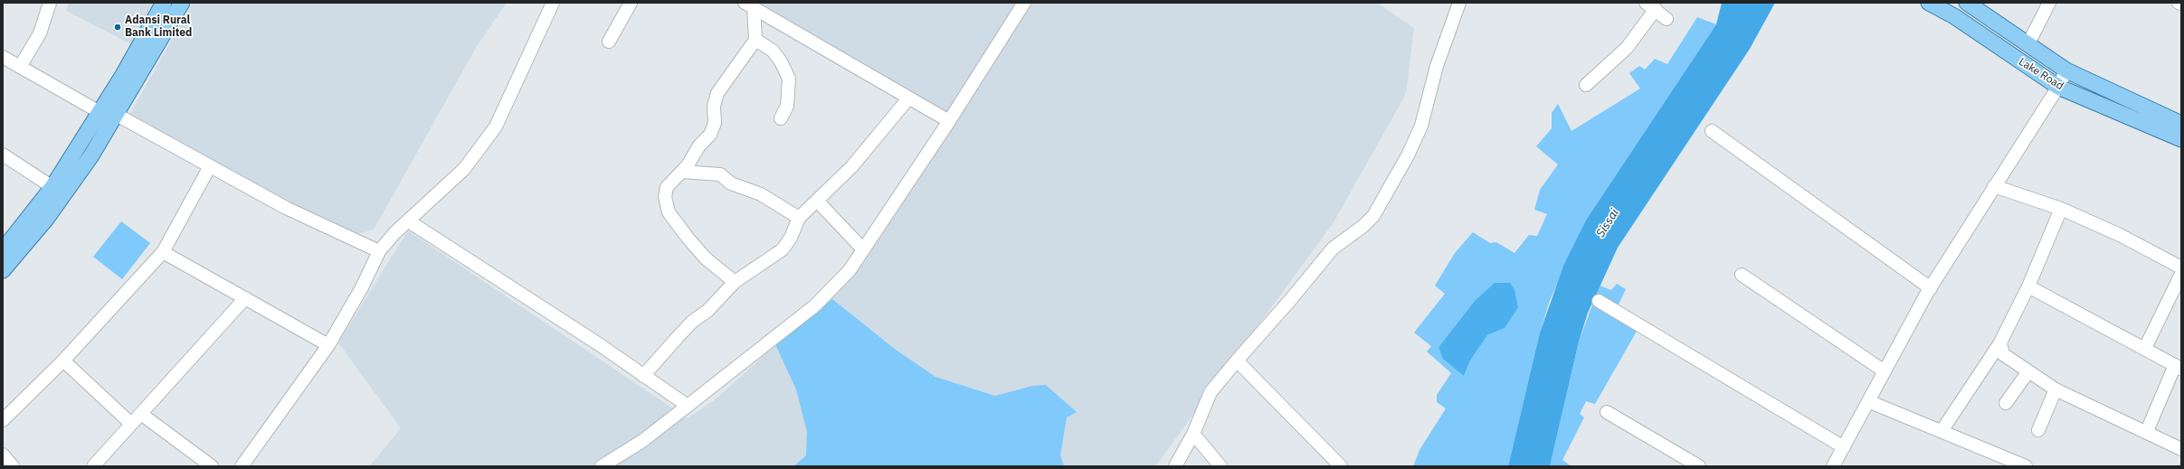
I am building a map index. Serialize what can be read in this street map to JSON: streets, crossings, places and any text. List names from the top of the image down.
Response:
{
  "streets": {
    "main road": ["Lake Road"]
  },
  "water": ["Sissai"],
  "places": ["Adansi Rural Bank Limited"]
}
